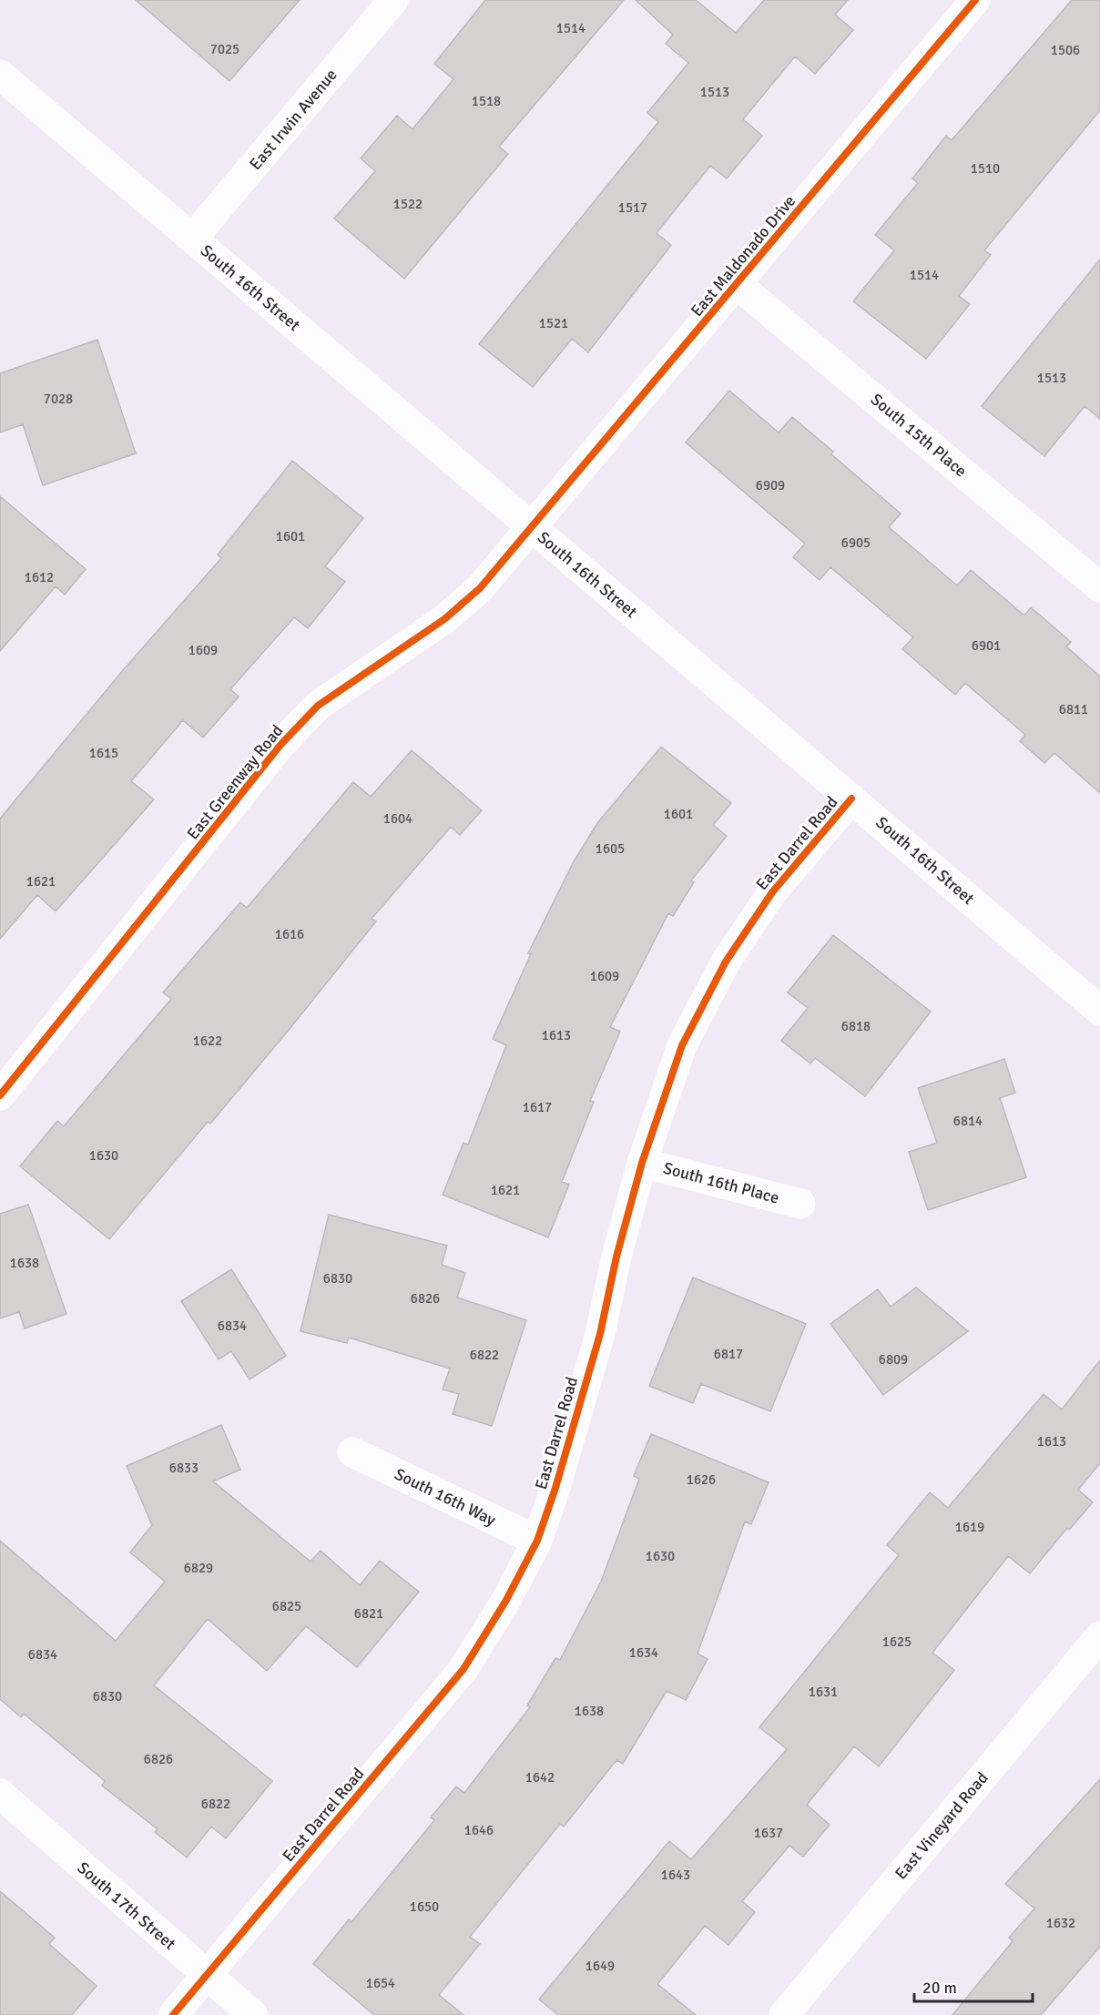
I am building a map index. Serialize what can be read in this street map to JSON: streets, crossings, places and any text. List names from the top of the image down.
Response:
{
  "streets": {
    "street": [
      "East Irwin Avenue",
      "East Maldonado Drive",
      "South 16th Street",
      "South 15th Place",
      "East Greenway Road",
      "East Darrel Road",
      "South 16th Place",
      "South 16th Way",
      "East Vineyard Road",
      "South 17th Street"
    ]
  },
  "crossings": [
    ["East Irwin Avenue", "South 16th Street"],
    ["East Maldonado Drive", "South 16th Street"],
    ["East Maldonado Drive", "South 15th Place"],
    ["East Maldonado Drive", "East Greenway Road"],
    ["South 16th Street", "East Greenway Road"],
    ["South 16th Street", "East Darrel Road"],
    ["East Darrel Road", "South 16th Place"],
    ["East Darrel Road", "South 16th Way"],
    ["East Darrel Road", "South 17th Street"]
  ],
  "house_numbers": [
    "1514",
    "7025",
    "1506",
    "1513",
    "1518",
    "1510",
    "1522",
    "1517",
    "1514",
    "1521",
    "1513",
    "7028",
    "6909",
    "1601",
    "6905",
    "1612",
    "6901",
    "1609",
    "6811",
    "1615",
    "1601",
    "1604",
    "1605",
    "1621",
    "1616",
    "1609",
    "6818",
    "1613",
    "1622",
    "1617",
    "6814",
    "1630",
    "1621",
    "1638",
    "6830",
    "6826",
    "6834",
    "6817",
    "6822",
    "6809",
    "1613",
    "6833",
    "1626",
    "1619",
    "1630",
    "6829",
    "6825",
    "6821",
    "1625",
    "1634",
    "6834",
    "1631",
    "6830",
    "1638",
    "6826",
    "1642",
    "6822",
    "1646",
    "1637",
    "1643",
    "1650",
    "1632",
    "1649",
    "1654"
  ],
  "scale_bar": "20 m"
}
